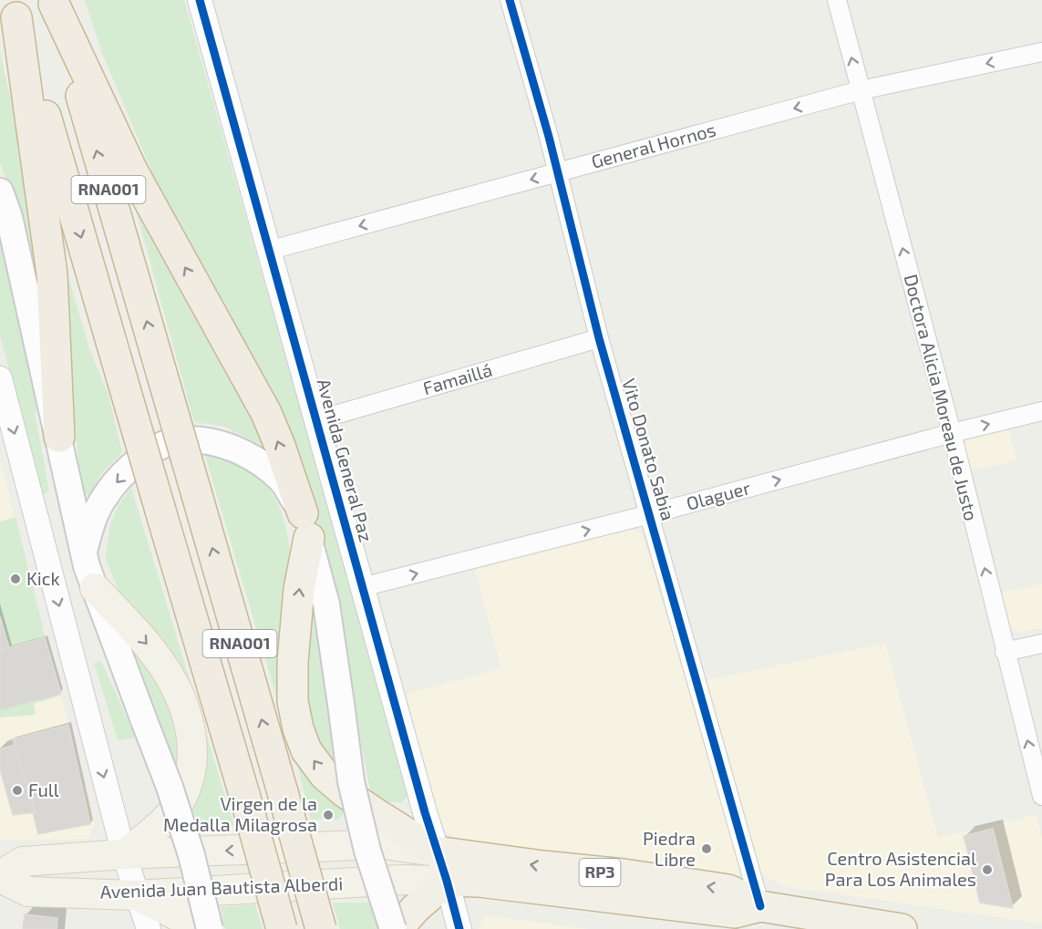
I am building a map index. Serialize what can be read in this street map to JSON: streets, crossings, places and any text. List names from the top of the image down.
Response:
{
  "streets": {
    "highway": ["RNA001", "RP3"],
    "main road": ["Avenida Juan Bautista Alberdi"],
    "street": [
      "General Hornos",
      "Famaillá",
      "Doctora Alicia Moreau de Justo",
      "Vito Donato Sabia",
      "Avenida General Paz",
      "Olaguer"
    ]
  },
  "crossings": [
    ["General Hornos", "Doctora Alicia Moreau de Justo"],
    ["General Hornos", "Vito Donato Sabia"],
    ["General Hornos", "Avenida General Paz"],
    ["Famaillá", "Vito Donato Sabia"],
    ["Famaillá", "Avenida General Paz"],
    ["Doctora Alicia Moreau de Justo", "Olaguer"],
    ["Vito Donato Sabia", "Olaguer"],
    ["Vito Donato Sabia", "RP3"],
    ["Avenida General Paz", "Olaguer"],
    ["Avenida General Paz", "RP3"],
    ["Avenida General Paz", "Avenida Juan Bautista Alberdi"],
    ["RP3", "Avenida Juan Bautista Alberdi"]
  ],
  "one_way": ["General Hornos", "Doctora Alicia Moreau de Justo", "Olaguer"],
  "places": [
    "Kick",
    "Full",
    "Virgen de la Medalla Milagrosa",
    "Piedra Libre",
    "Centro Asistencial Para Los Animales"
  ]
}
